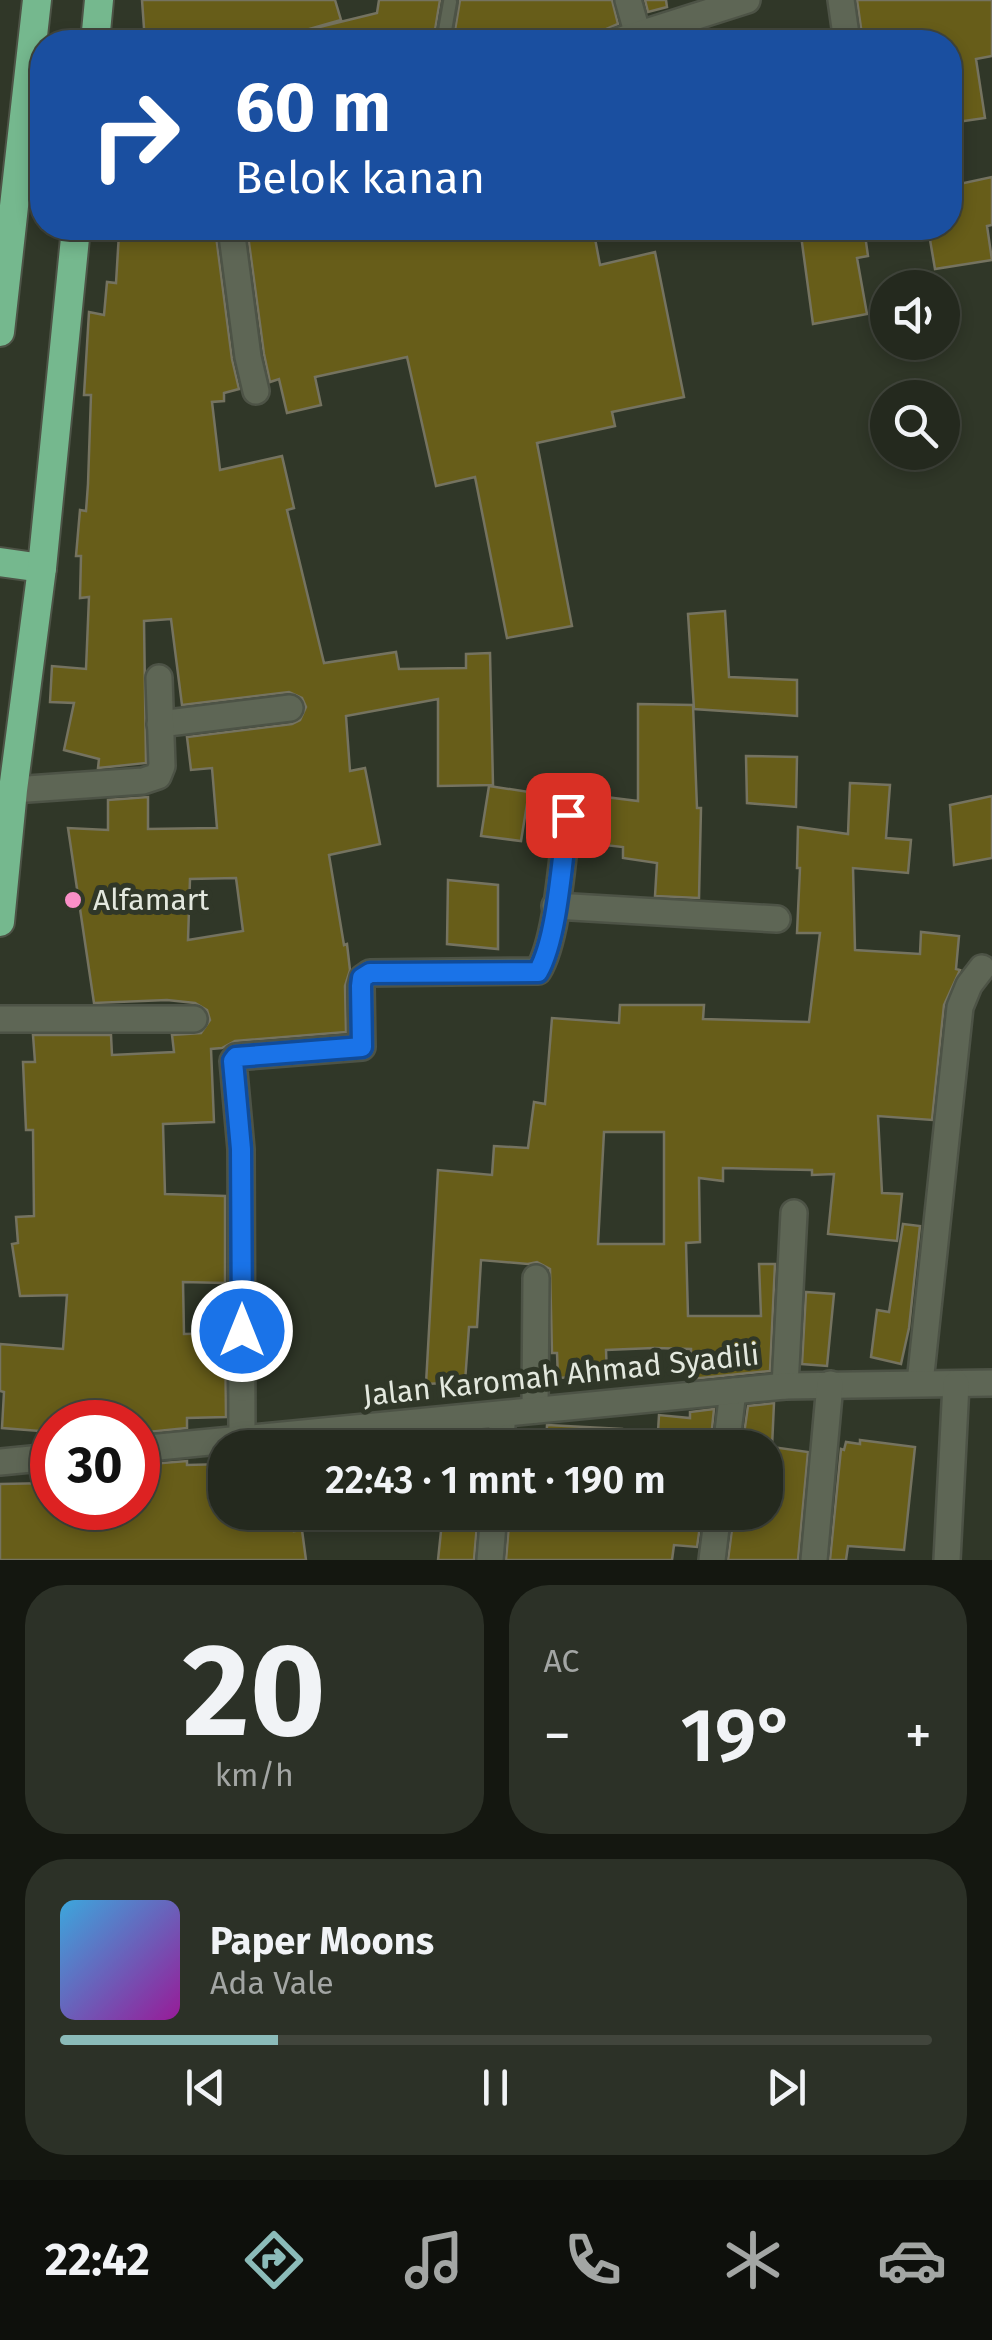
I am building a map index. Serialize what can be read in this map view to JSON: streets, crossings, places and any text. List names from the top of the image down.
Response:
{
  "streets": {
    "street": ["Jalan Karomah Ahmad Syadili"]
  },
  "places": ["Alfamart"],
  "page": {
    "turn": ["60 m", "Belok kanan"],
    "limit": "30",
    "trip": "22:43 · 1 mnt · 190 m",
    "tile": [
      ["20", "km/h"],
      "AC"
    ],
    "heat": ["−", "19°", "+"],
    "song": ["Paper Moons", "Ada Vale"],
    "tabs": "22:42"
  }
}
